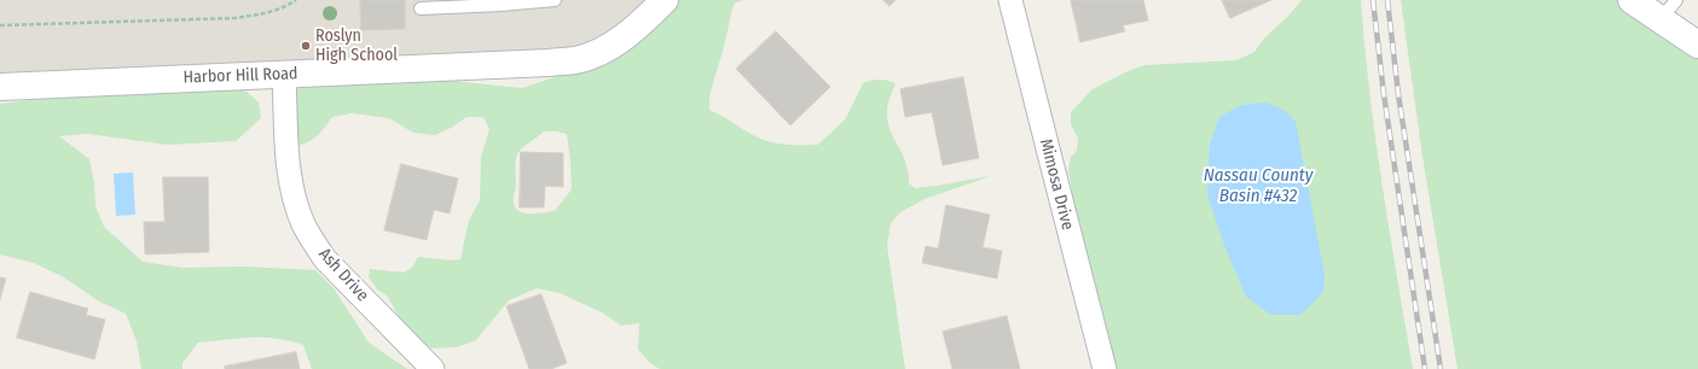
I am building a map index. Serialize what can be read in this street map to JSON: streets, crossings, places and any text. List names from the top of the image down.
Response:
{
  "streets": {
    "street": ["Harbor Hill Road", "Mimosa Drive", "Ash Drive"]
  },
  "crossings": [
    ["Harbor Hill Road", "Ash Drive"]
  ],
  "water": ["Nassau County Basin #432"],
  "places": ["Roslyn High School"]
}
